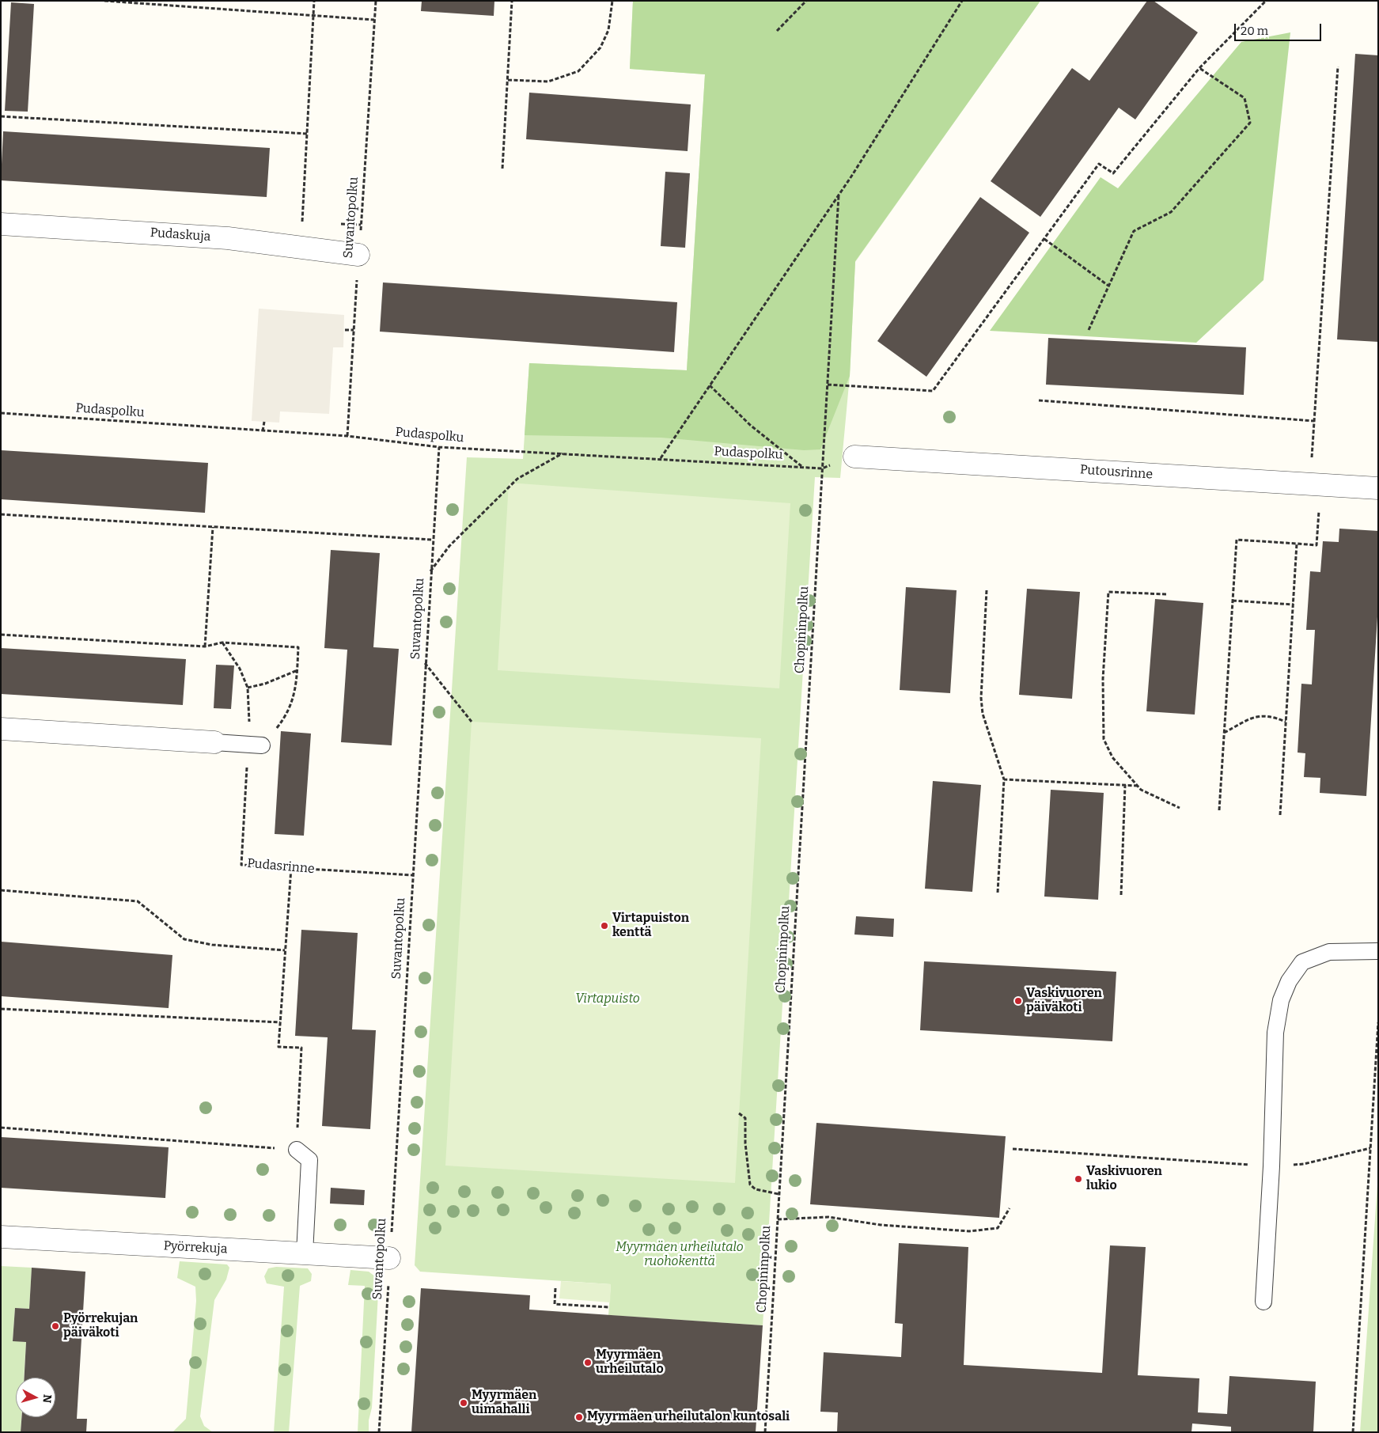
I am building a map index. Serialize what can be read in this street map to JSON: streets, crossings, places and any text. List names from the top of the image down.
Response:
{
  "streets": {
    "street": ["Pudaskuja", "Putousrinne", "Pyörrekuja"],
    "path": [
      "Suvantopolku",
      "Pudaspolku",
      "Chopininpolku",
      "Pudasrinne"
    ]
  },
  "crossings": [
    ["Suvantopolku", "Pudaskuja"],
    ["Suvantopolku", "Pudaspolku"],
    ["Suvantopolku", "Pudasrinne"],
    ["Suvantopolku", "Pyörrekuja"],
    ["Pudaspolku", "Putousrinne"],
    ["Pudaspolku", "Chopininpolku"]
  ],
  "parks": ["Virtapuisto", "Myyrmäen urheilutalo ruohokenttä"],
  "places": [
    "Virtapuiston kenttä",
    "Vaskivuoren päiväkoti",
    "Vaskivuoren lukio",
    "Pyörrekujan päiväkoti",
    "Myyrmäen urheilutalo",
    "Myyrmäen uimahalli",
    "Myyrmäen urheilutalon kuntosali"
  ],
  "scale_bar": "20 m",
  "north": "right"
}
